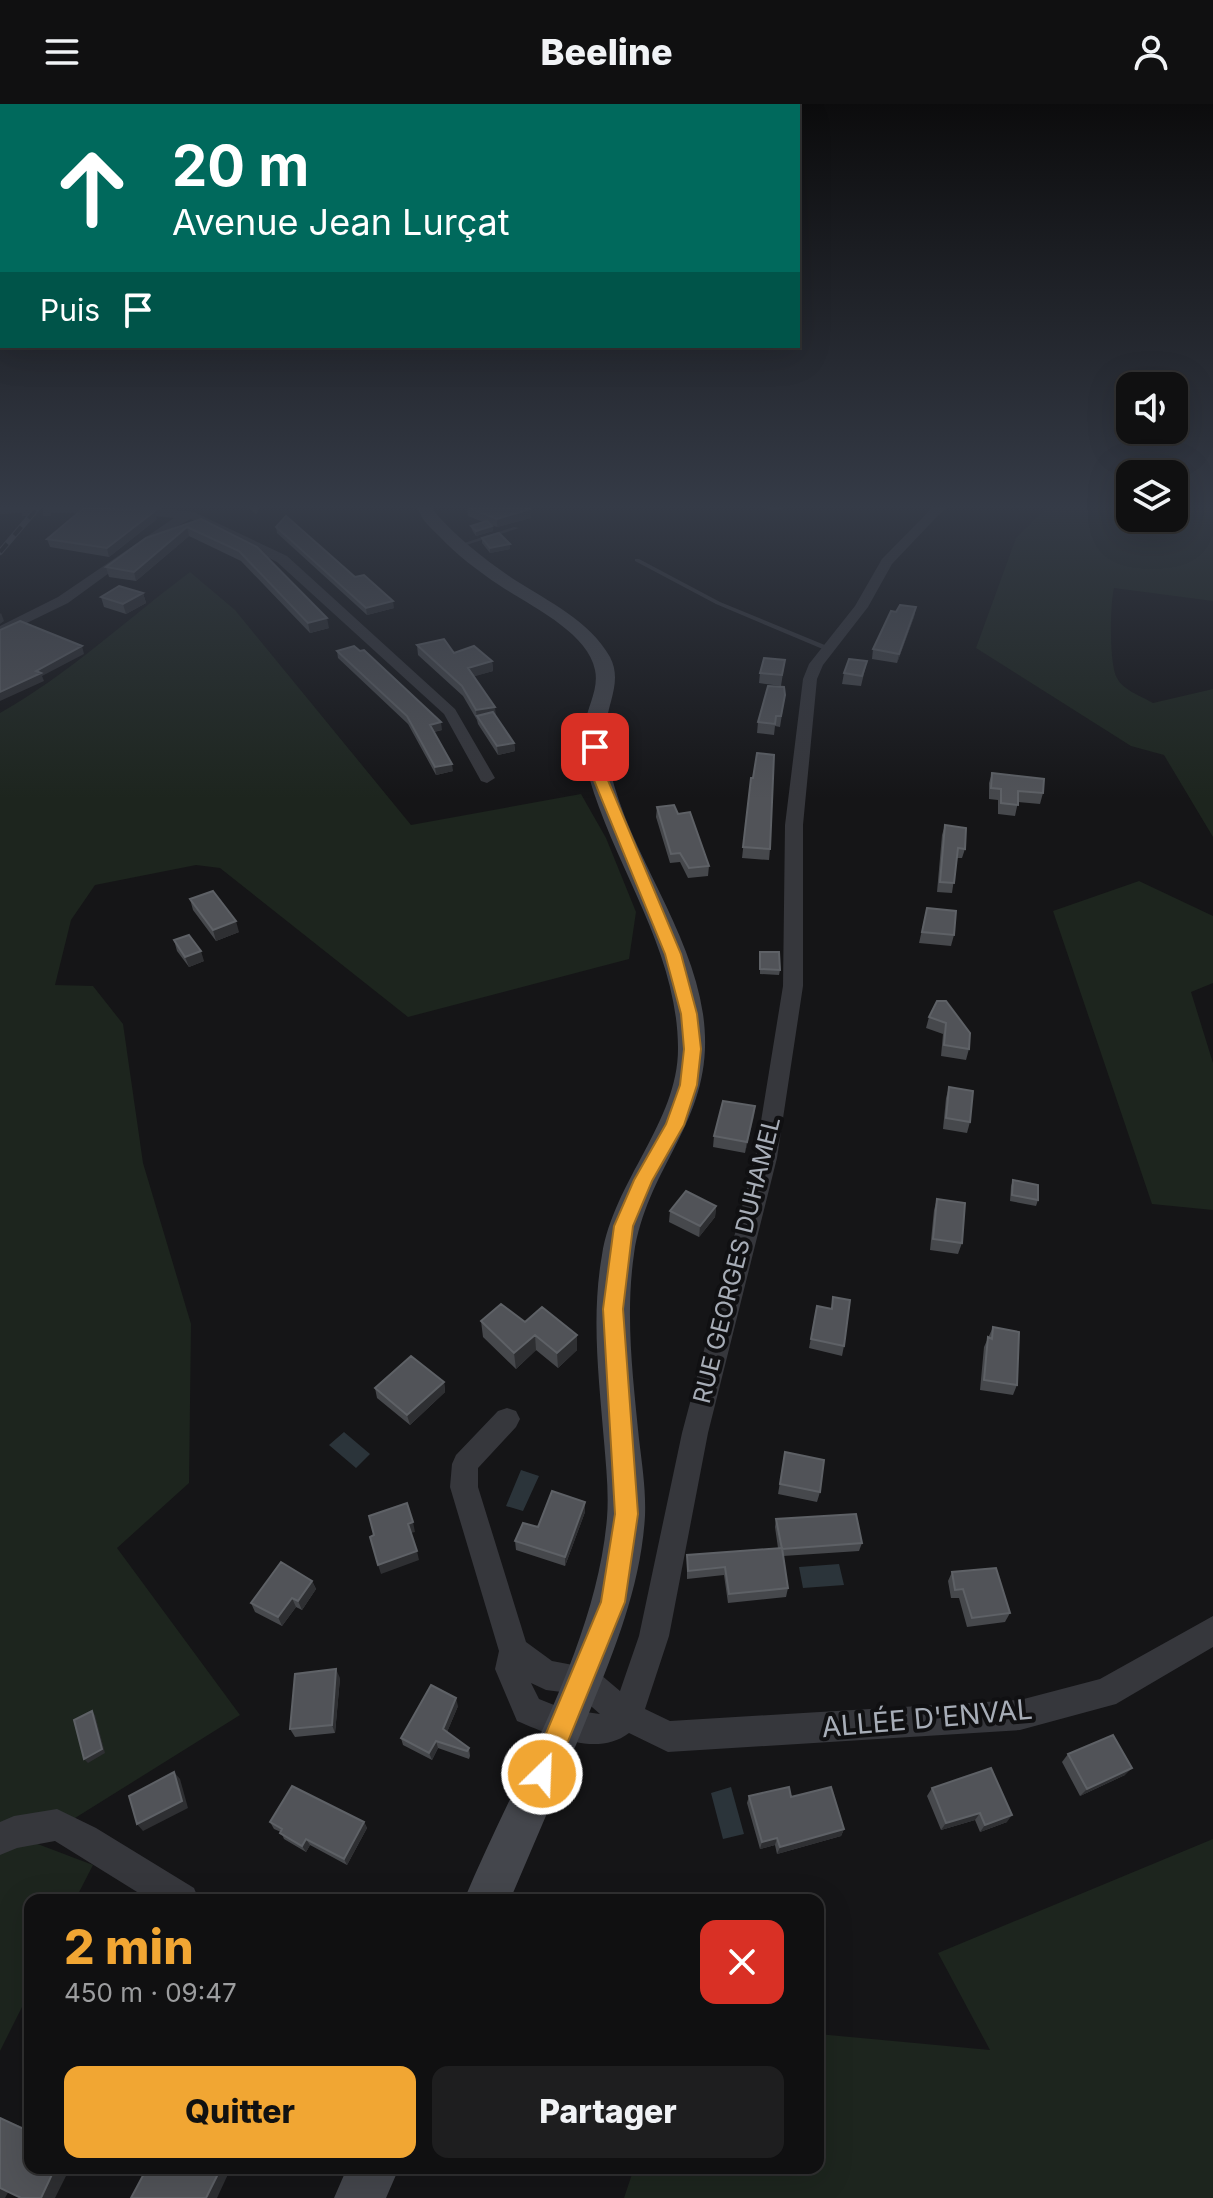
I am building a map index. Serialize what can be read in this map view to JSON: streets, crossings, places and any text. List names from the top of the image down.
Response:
{
  "streets": {
    "street": ["RUE GEORGES DUHAMEL", "ALLÉE D'ENVAL"]
  },
  "crossings": [
    ["RUE GEORGES DUHAMEL", "ALLÉE D'ENVAL"]
  ],
  "page": {
    "header": "Beeline",
    "turn": ["20 m", "Avenue Jean Lurçat"],
    "then": "Puis",
    "heading": ["2 min", "450 m · 09:47"],
    "buttons": ["Quitter", "Partager"]
  }
}
